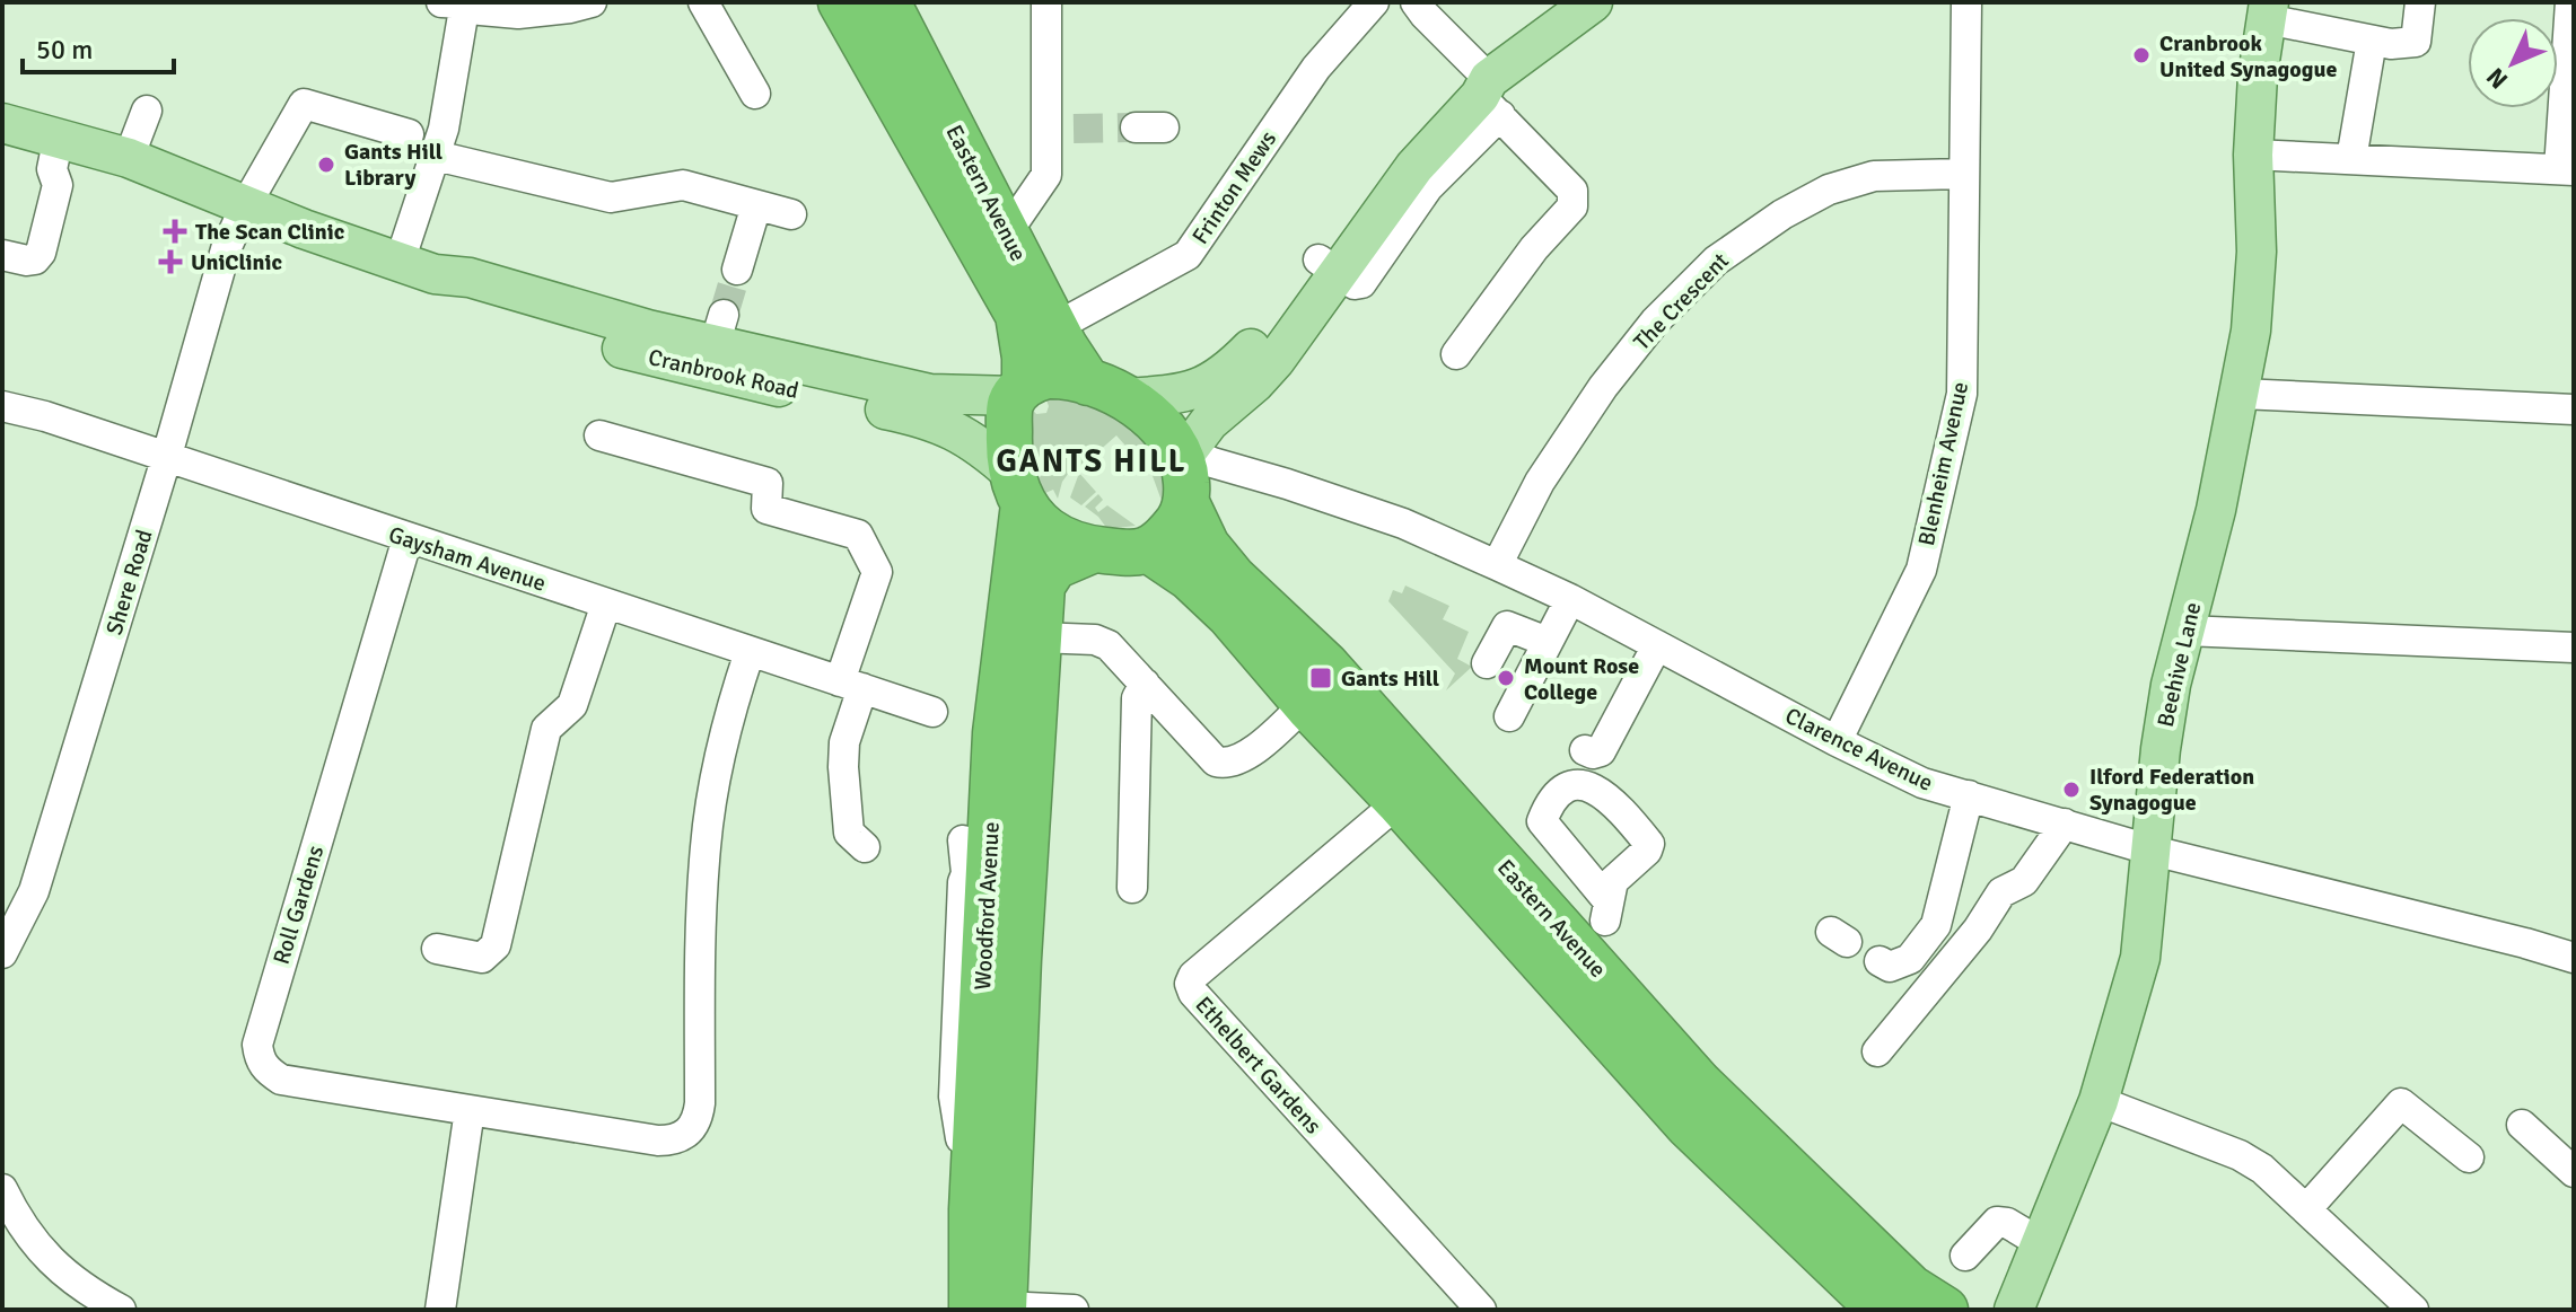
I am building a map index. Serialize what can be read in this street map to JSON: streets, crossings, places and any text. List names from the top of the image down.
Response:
{
  "streets": {
    "highway": ["Eastern Avenue", "Woodford Avenue"],
    "main road": ["Cranbrook Road", "Beehive Lane"],
    "street": [
      "Frinton Mews",
      "The Crescent",
      "Blenheim Avenue",
      "Gaysham Avenue",
      "Shere Road",
      "Clarence Avenue",
      "Roll Gardens",
      "Ethelbert Gardens"
    ]
  },
  "crossings": [
    ["Frinton Mews", "Eastern Avenue"],
    ["Eastern Avenue", "Cranbrook Road"],
    ["Eastern Avenue", "Clarence Avenue"],
    ["Eastern Avenue", "Woodford Avenue"],
    ["Eastern Avenue", "Ethelbert Gardens"],
    ["The Crescent", "Blenheim Avenue"],
    ["The Crescent", "Clarence Avenue"],
    ["Cranbrook Road", "Shere Road"],
    ["Cranbrook Road", "Clarence Avenue"],
    ["Cranbrook Road", "Woodford Avenue"],
    ["Blenheim Avenue", "Clarence Avenue"],
    ["Gaysham Avenue", "Shere Road"],
    ["Gaysham Avenue", "Roll Gardens"],
    ["Beehive Lane", "Clarence Avenue"],
    ["Clarence Avenue", "Woodford Avenue"]
  ],
  "districts": ["GANTS HILL"],
  "places": {
    "other": [
      "Cranbrook United Synagogue",
      "Gants Hill Library",
      "Mount Rose College",
      "Ilford Federation Synagogue"
    ],
    "health": ["The Scan Clinic", "UniClinic"],
    "transit": ["Gants Hill"]
  },
  "scale_bar": "50 m",
  "north": "bottom left"
}
